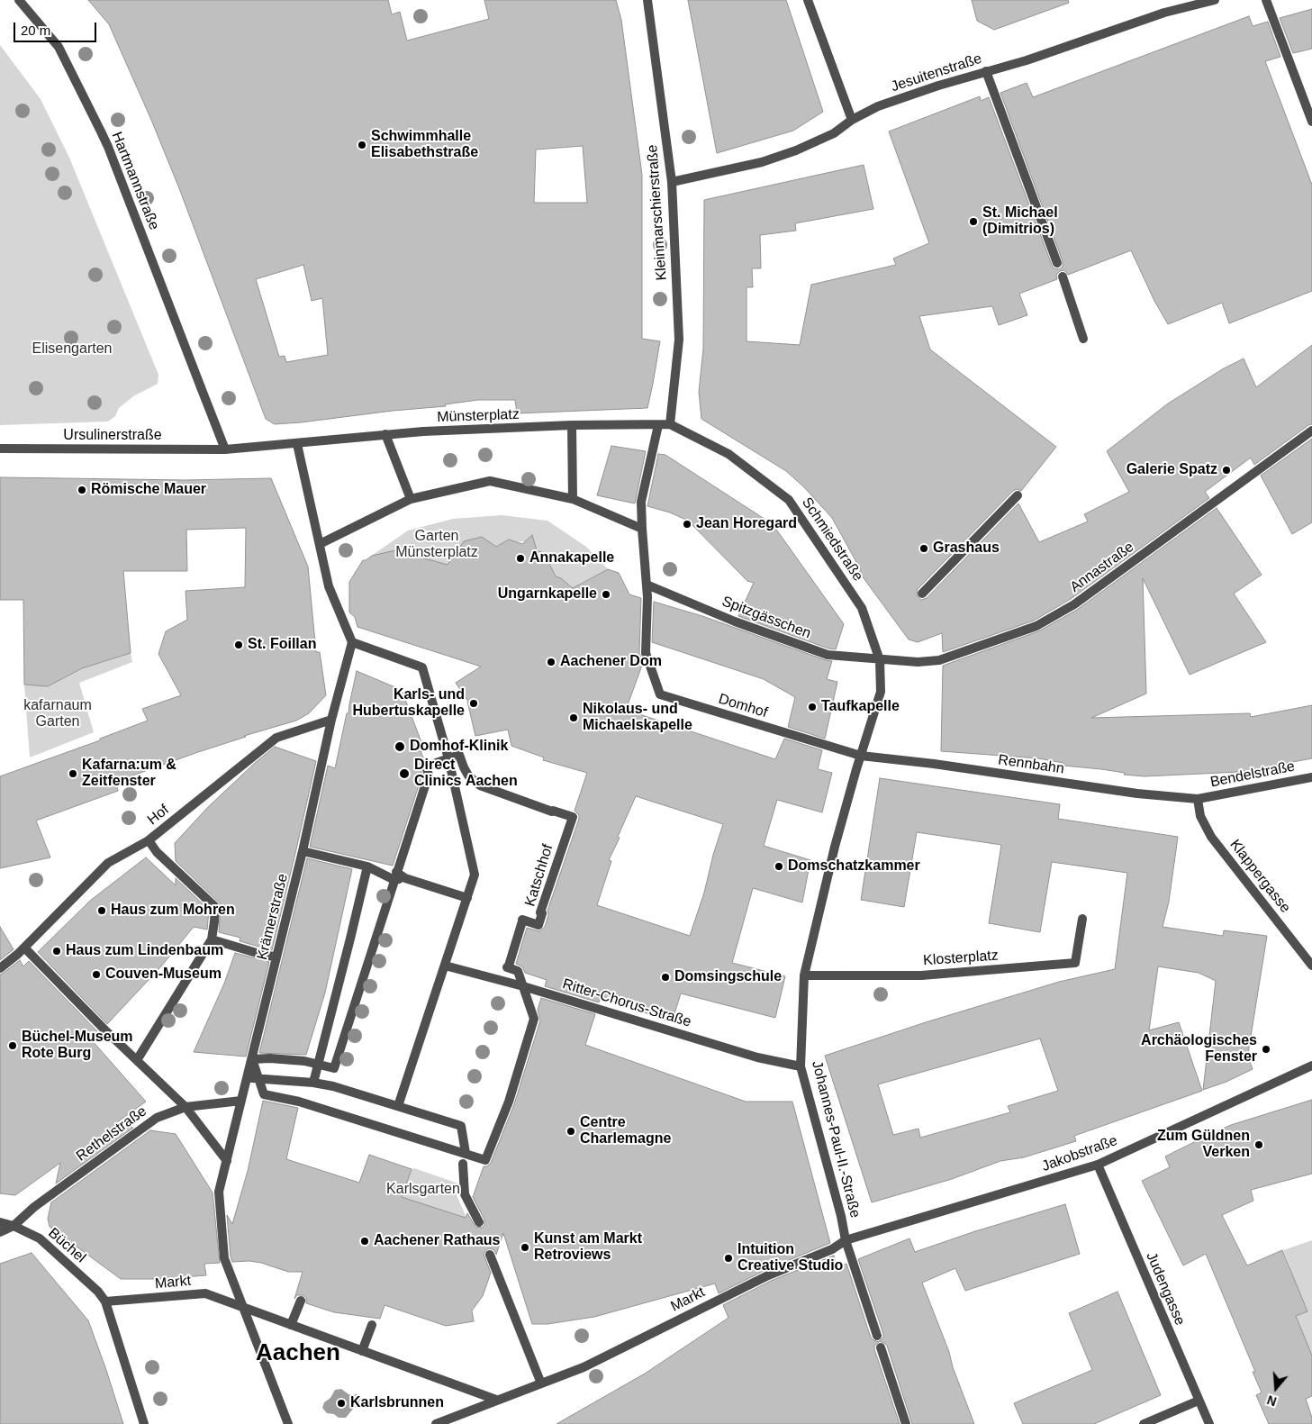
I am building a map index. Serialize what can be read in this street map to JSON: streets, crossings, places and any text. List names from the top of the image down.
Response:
{
  "streets": {
    "street": [
      "Jesuitenstraße",
      "Hartmannstraße",
      "Kleinmarschierstraße",
      "Münsterplatz",
      "Ursulinerstraße",
      "Schmiedstraße",
      "Annastraße",
      "Spitzgässchen",
      "Domhof",
      "Rennbahn",
      "Bendelstraße",
      "Hof",
      "Katschhof",
      "Klappergasse",
      "Krämerstraße",
      "Klosterplatz",
      "Ritter-Chorus-Straße",
      "Rethelstraße",
      "Johannes-Paul-II.-Straße",
      "Jakobstraße",
      "Büchel",
      "Markt",
      "Judengasse"
    ]
  },
  "crossings": [
    ["Jesuitenstraße", "Kleinmarschierstraße"],
    ["Hartmannstraße", "Münsterplatz"],
    ["Hartmannstraße", "Ursulinerstraße"],
    ["Kleinmarschierstraße", "Schmiedstraße"],
    ["Münsterplatz", "Ursulinerstraße"],
    ["Schmiedstraße", "Annastraße"],
    ["Schmiedstraße", "Spitzgässchen"],
    ["Schmiedstraße", "Domhof"],
    ["Schmiedstraße", "Rennbahn"],
    ["Schmiedstraße", "Johannes-Paul-II.-Straße"],
    ["Annastraße", "Spitzgässchen"],
    ["Spitzgässchen", "Domhof"],
    ["Domhof", "Rennbahn"],
    ["Domhof", "Johannes-Paul-II.-Straße"],
    ["Rennbahn", "Bendelstraße"],
    ["Rennbahn", "Klappergasse"],
    ["Rennbahn", "Johannes-Paul-II.-Straße"],
    ["Bendelstraße", "Klappergasse"],
    ["Hof", "Krämerstraße"],
    ["Katschhof", "Krämerstraße"],
    ["Katschhof", "Ritter-Chorus-Straße"],
    ["Krämerstraße", "Rethelstraße"],
    ["Krämerstraße", "Markt"],
    ["Klosterplatz", "Johannes-Paul-II.-Straße"],
    ["Ritter-Chorus-Straße", "Johannes-Paul-II.-Straße"],
    ["Rethelstraße", "Büchel"],
    ["Johannes-Paul-II.-Straße", "Jakobstraße"],
    ["Johannes-Paul-II.-Straße", "Markt"],
    ["Jakobstraße", "Markt"],
    ["Jakobstraße", "Judengasse"],
    ["Büchel", "Markt"]
  ],
  "districts": ["Aachen"],
  "parks": [
    "Elisengarten",
    "Garten Münsterplatz",
    "kafarnaum Garten",
    "Karlsgarten"
  ],
  "places": [
    "Schwimmhalle Elisabethstraße",
    "St. Michael (Dimitrios)",
    "Galerie Spatz",
    "Römische Mauer",
    "Jean Horegard",
    "Grashaus",
    "Annakapelle",
    "Ungarnkapelle",
    "St. Foillan",
    "Aachener Dom",
    "Karls- und Hubertuskapelle",
    "Taufkapelle",
    "Nikolaus- und Michaelskapelle",
    "Domhof-Klinik",
    "Kafarna:um & Zeitfenster",
    "Direct Clinics Aachen",
    "Domschatzkammer",
    "Haus zum Mohren",
    "Haus zum Lindenbaum",
    "Couven-Museum",
    "Domsingschule",
    "Büchel-Museum Rote Burg",
    "Archäologisches Fenster",
    "Centre Charlemagne",
    "Zum Güldnen Verken",
    "Aachener Rathaus",
    "Kunst am Markt Retroviews",
    "Intuition Creative Studio",
    "Karlsbrunnen"
  ],
  "scale_bar": "20 m",
  "north": "bottom"
}
